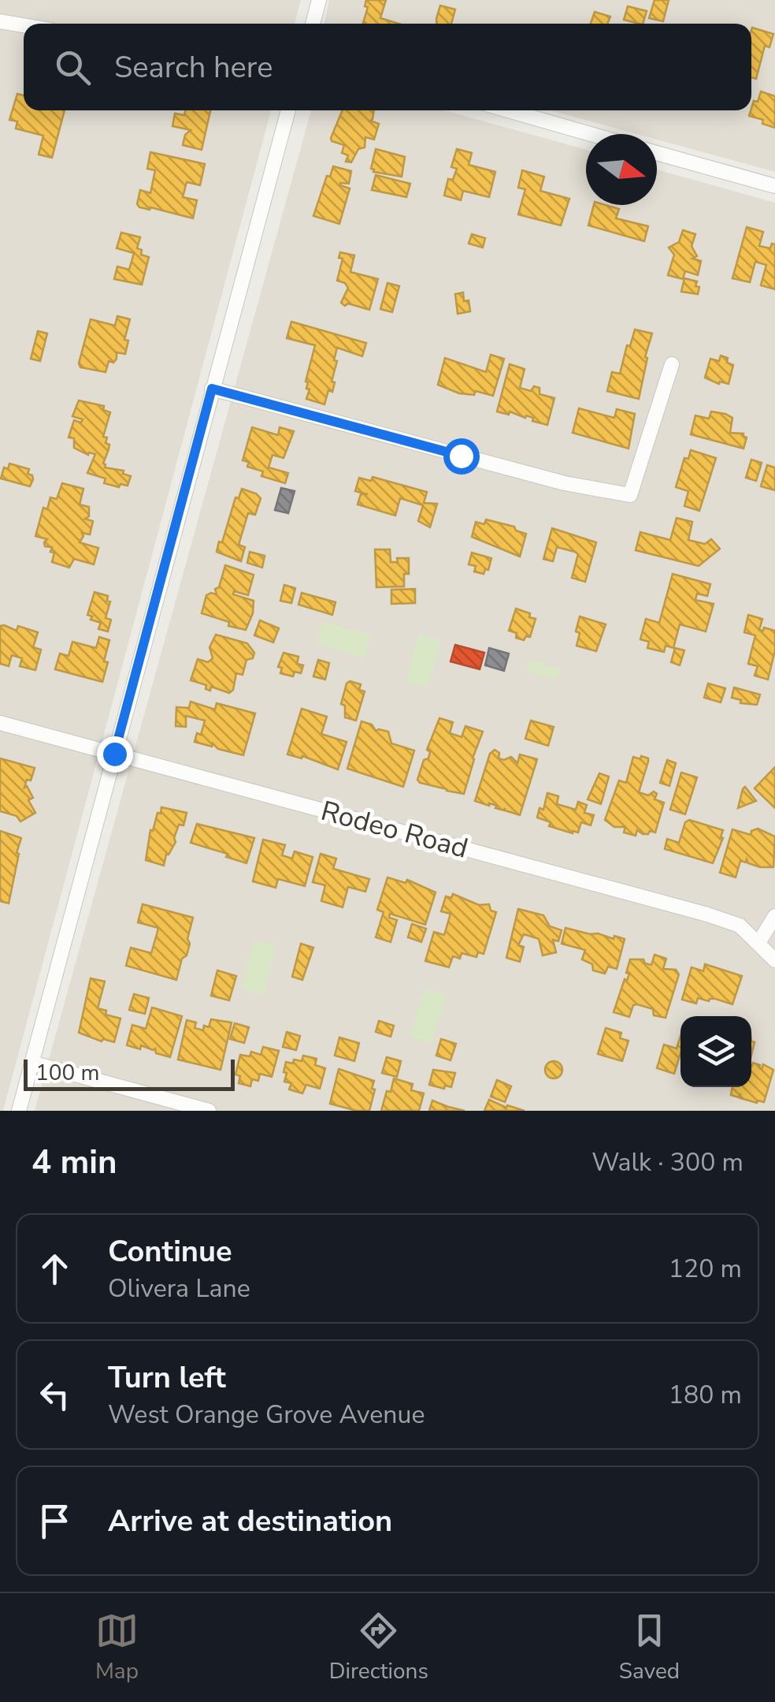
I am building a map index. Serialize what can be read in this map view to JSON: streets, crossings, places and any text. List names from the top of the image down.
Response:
{
  "streets": {
    "street": ["Rodeo Road"]
  },
  "scale_bar": "100 m",
  "north": "right",
  "page": {
    "search": "Search here",
    "scale": "100 m",
    "heading": ["4 min", "Walk · 300 m"],
    "list": [
      ["Continue", "Olivera Lane", "120 m"],
      ["Turn left", "West Orange Grove Avenue", "180 m"],
      "Arrive at destination"
    ],
    "nav": ["Map", "Directions", "Saved"]
  }
}
